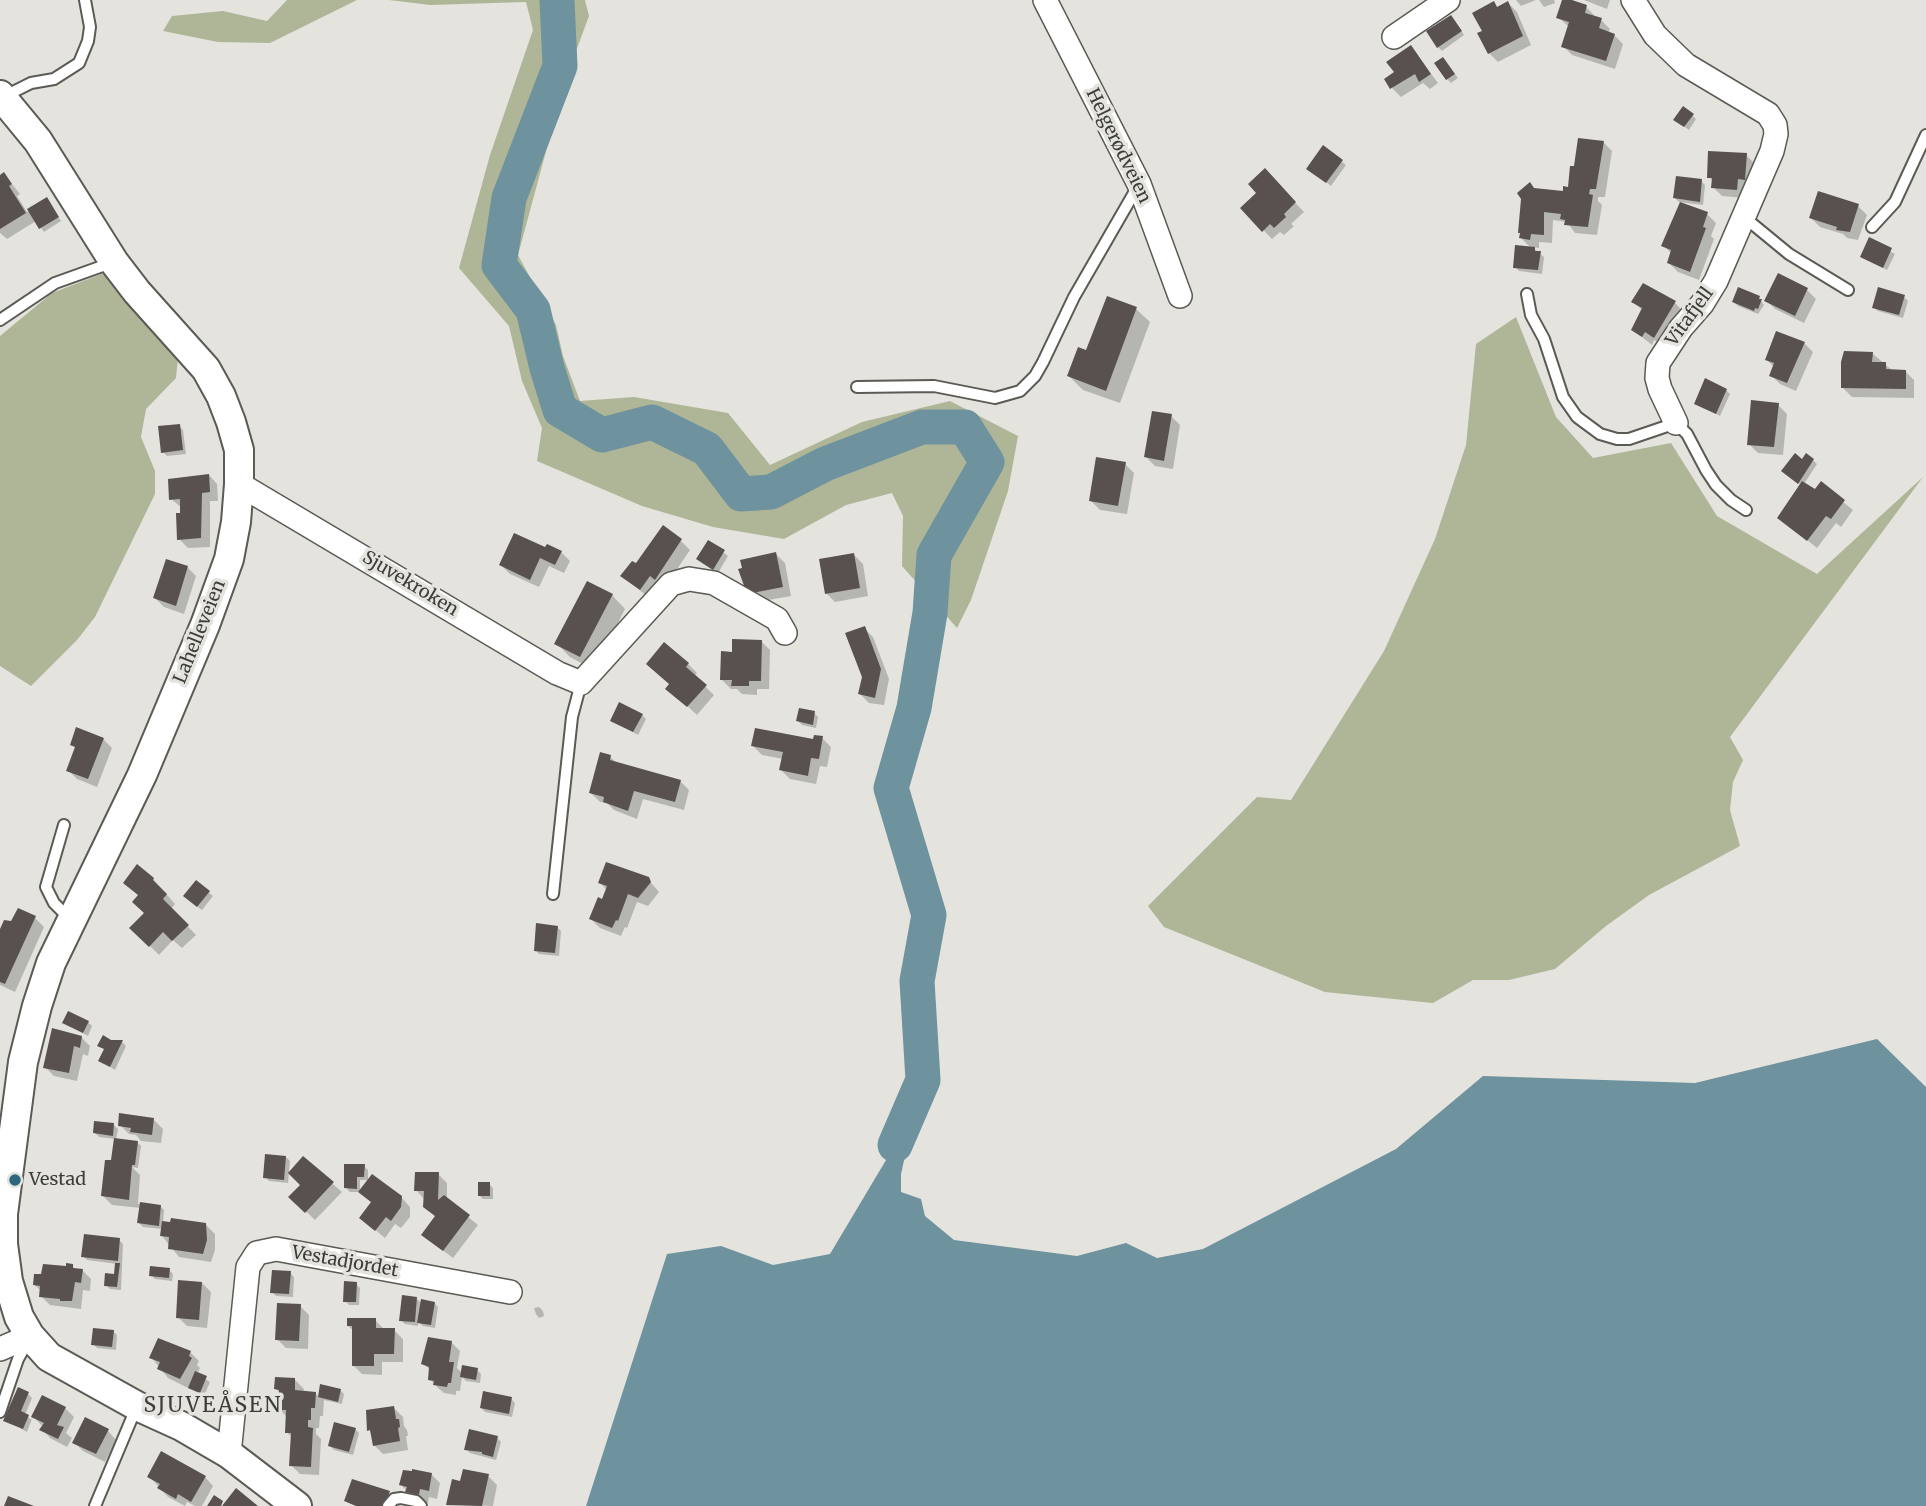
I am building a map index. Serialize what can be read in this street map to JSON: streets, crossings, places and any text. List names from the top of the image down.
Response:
{
  "streets": {
    "street": [
      "Helgerødveien",
      "Vitafjell",
      "Sjuvekroken",
      "Lahelleveien",
      "Vestadjordet"
    ]
  },
  "crossings": [
    ["Sjuvekroken", "Lahelleveien"],
    ["Lahelleveien", "Vestadjordet"]
  ],
  "districts": ["SJUVEÅSEN"],
  "places": ["Vestad"]
}
